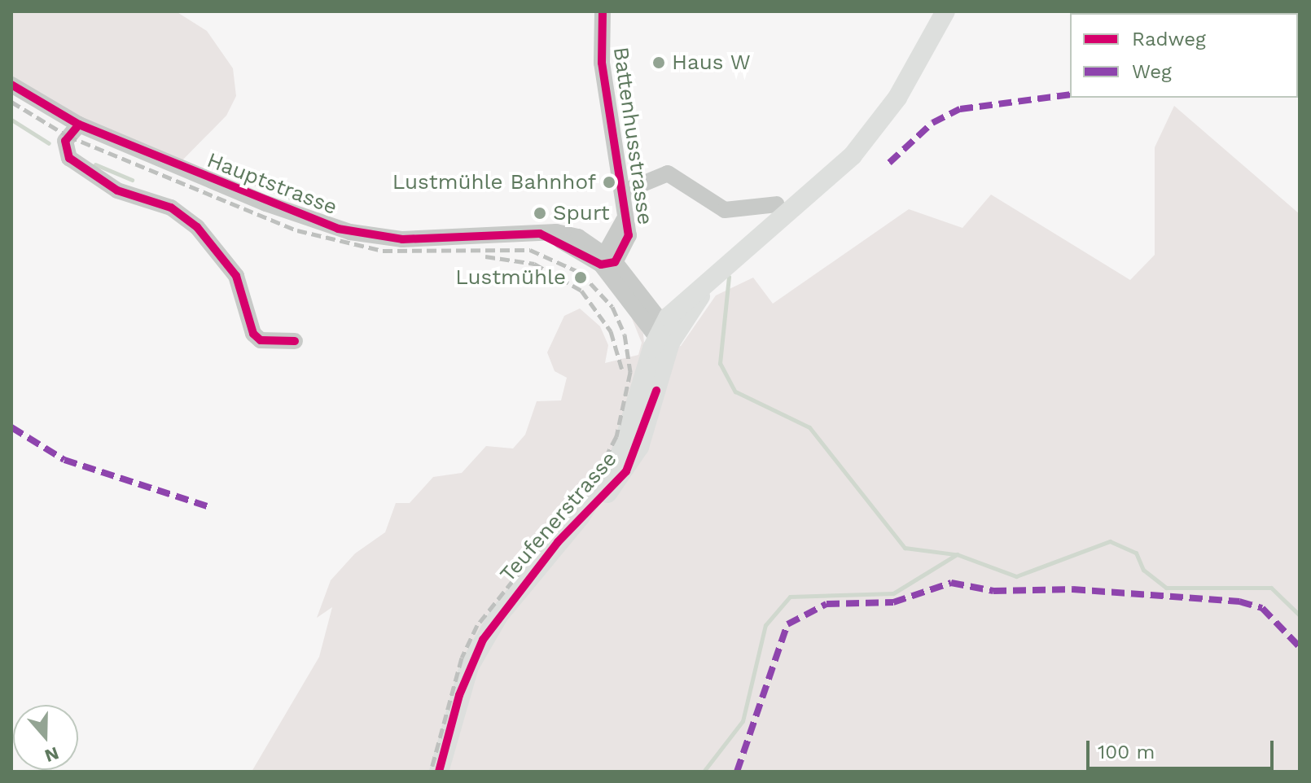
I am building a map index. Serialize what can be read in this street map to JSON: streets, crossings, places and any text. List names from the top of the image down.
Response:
{
  "streets": {
    "main road": ["Teufenerstrasse"],
    "street": ["Battenhusstrasse", "Hauptstrasse"]
  },
  "crossings": [
    ["Battenhusstrasse", "Hauptstrasse"]
  ],
  "places": [
    "Haus W",
    "Lustmühle Bahnhof",
    "Spurt",
    "Lustmühle"
  ],
  "legend": ["Radweg", "Weg"],
  "scale_bar": "100 m",
  "north": "bottom"
}
